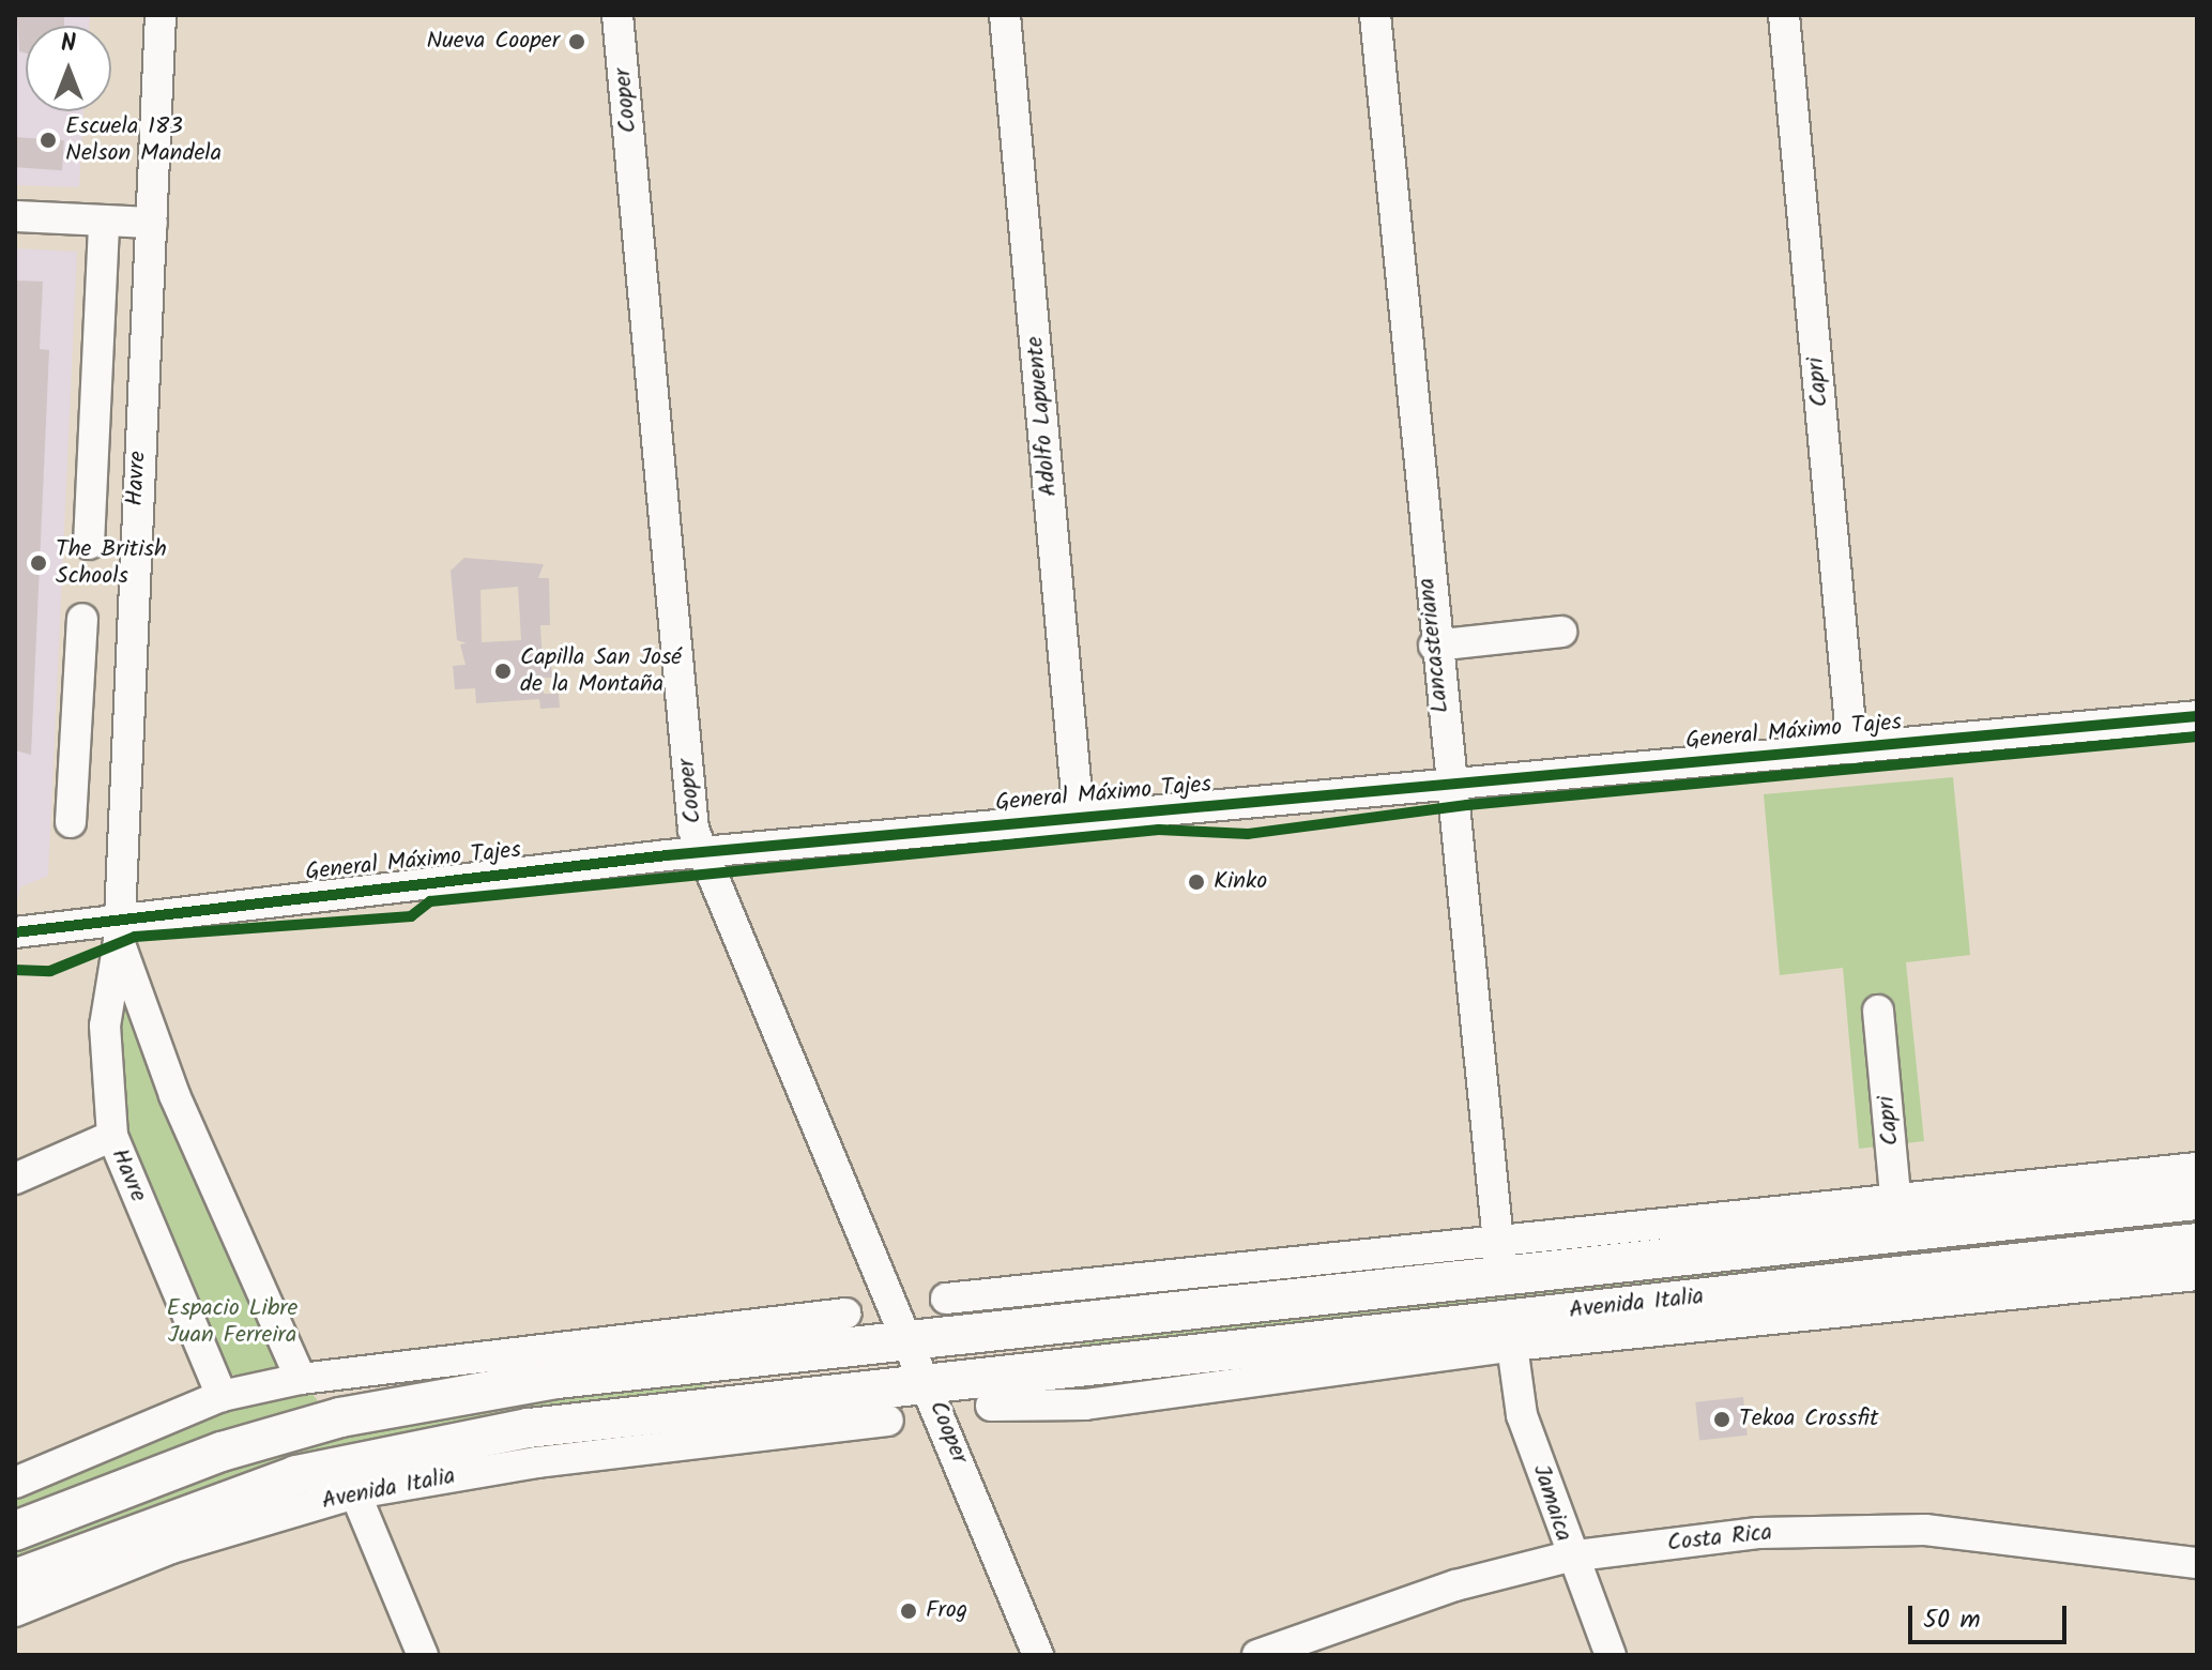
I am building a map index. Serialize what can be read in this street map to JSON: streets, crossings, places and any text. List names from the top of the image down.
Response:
{
  "streets": {
    "main road": ["Avenida Italia"],
    "street": [
      "Cooper",
      "Capri",
      "Adolfo Lapuente",
      "Havre",
      "Lancasteriana",
      "General Máximo Tajes",
      "Jamaica",
      "Costa Rica"
    ]
  },
  "crossings": [
    ["Cooper", "General Máximo Tajes"],
    ["Cooper", "Avenida Italia"],
    ["Capri", "General Máximo Tajes"],
    ["Capri", "Avenida Italia"],
    ["Adolfo Lapuente", "General Máximo Tajes"],
    ["Havre", "General Máximo Tajes"],
    ["Havre", "Avenida Italia"],
    ["Lancasteriana", "General Máximo Tajes"],
    ["Lancasteriana", "Avenida Italia"],
    ["Avenida Italia", "Jamaica"],
    ["Jamaica", "Costa Rica"]
  ],
  "parks": ["Espacio Libre Juan Ferreira"],
  "places": [
    "Nueva Cooper",
    "Escuela 183 Nelson Mandela",
    "The British Schools",
    "Capilla San José de la Montaña",
    "Kinko",
    "Tekoa Crossfit",
    "Frog"
  ],
  "scale_bar": "50 m",
  "north": "top"
}
